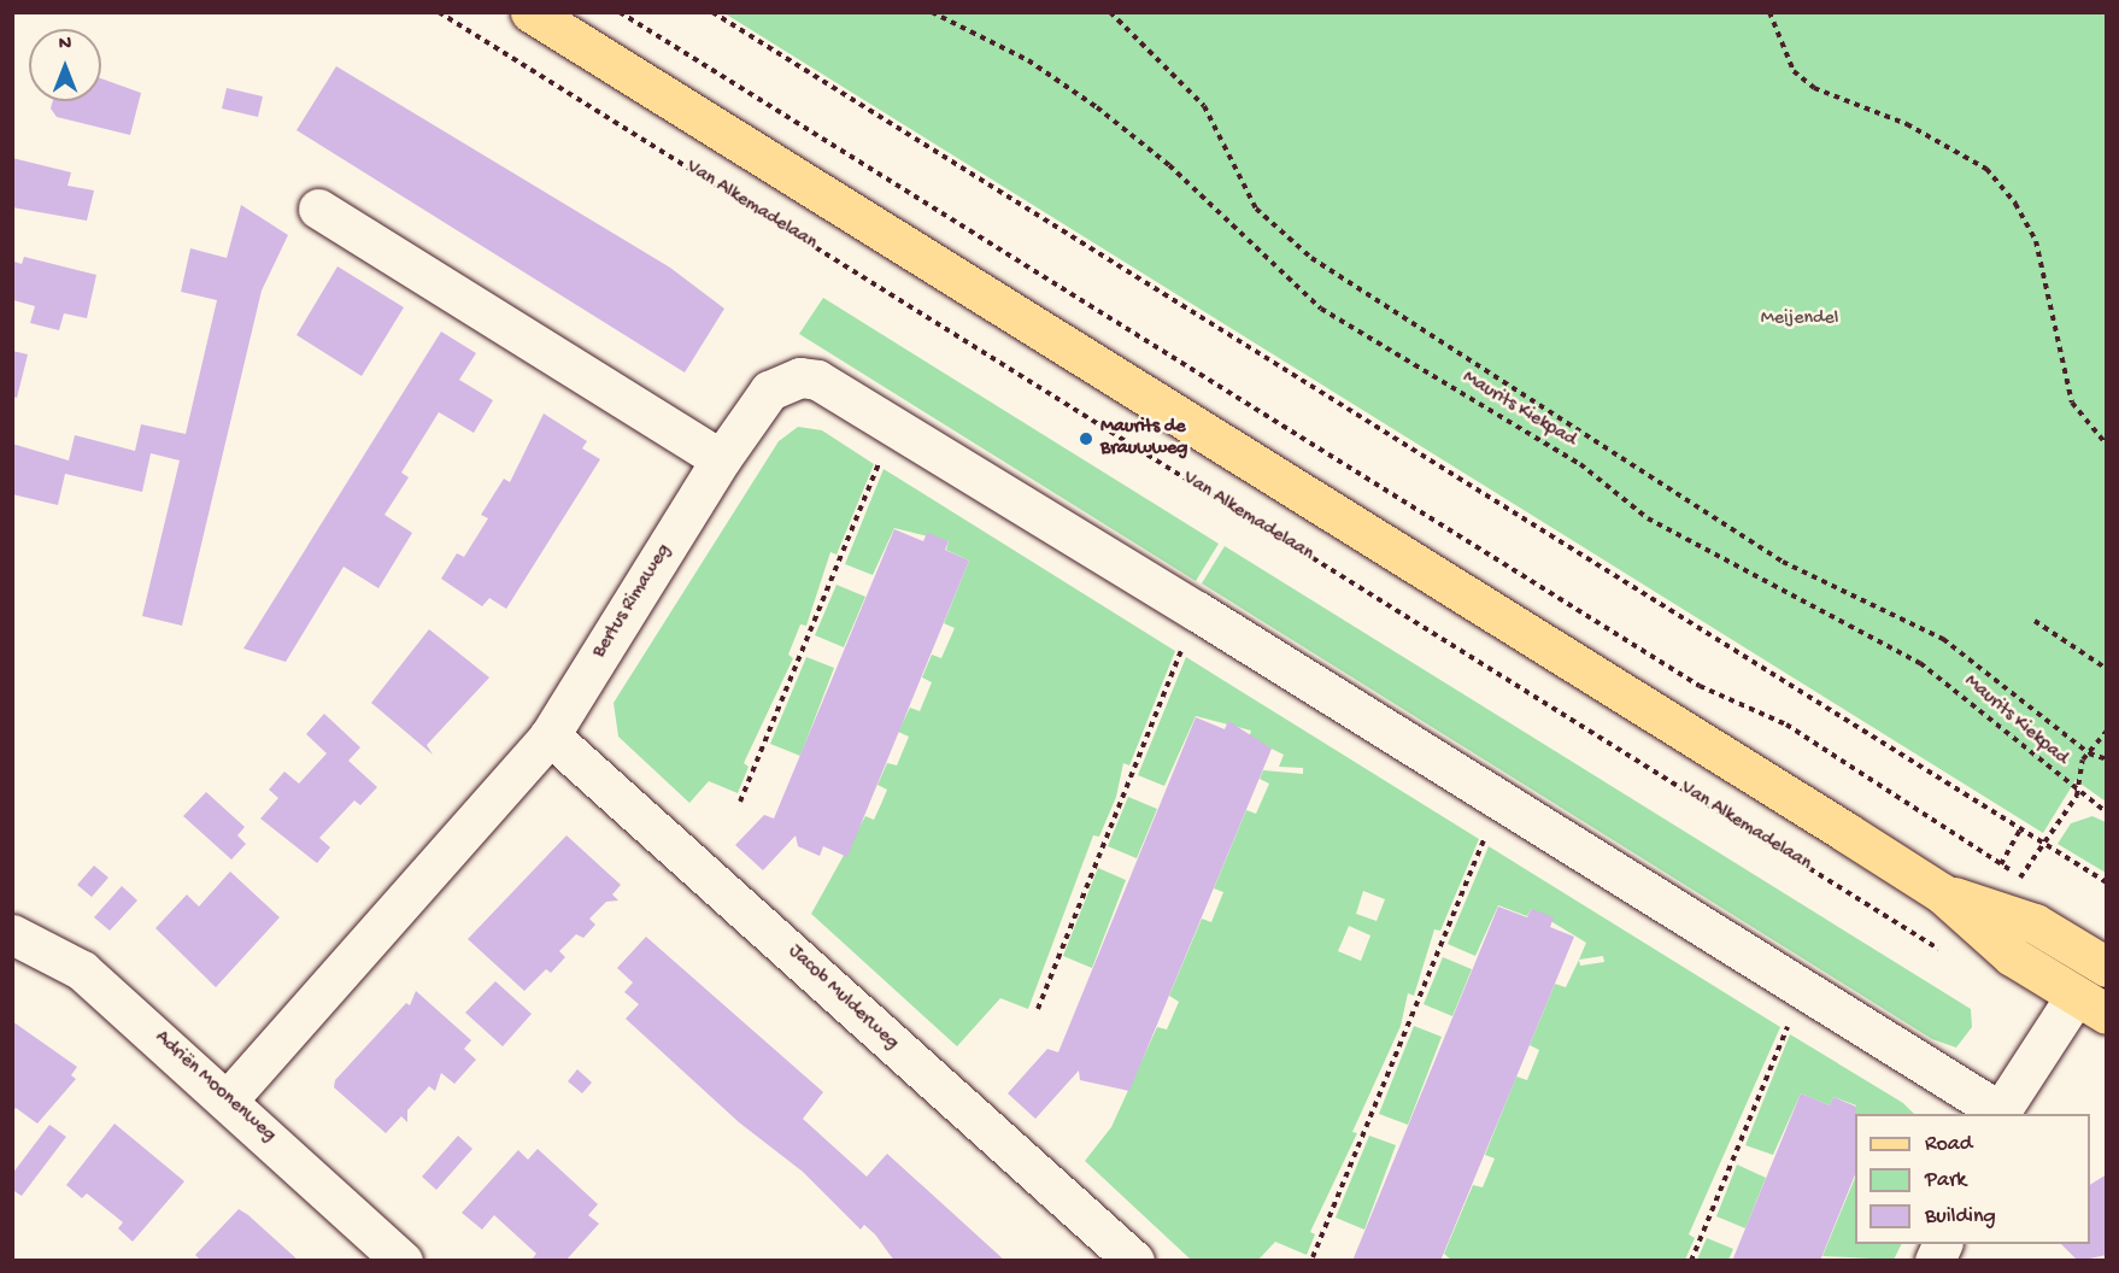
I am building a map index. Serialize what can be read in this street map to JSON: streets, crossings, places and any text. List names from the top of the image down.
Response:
{
  "streets": {
    "street": ["Bertus Rimaweg", "Jacob Mulderweg", "Adriën Moonenweg"],
    "path": ["Van Alkemadelaan", "Maurits Kiekpad"]
  },
  "crossings": [
    ["Bertus Rimaweg", "Jacob Mulderweg"],
    ["Bertus Rimaweg", "Adriën Moonenweg"]
  ],
  "parks": ["Meijendel"],
  "places": ["Maurits de Brauwweg"],
  "legend": ["Road", "Park", "Building"],
  "north": "top"
}
